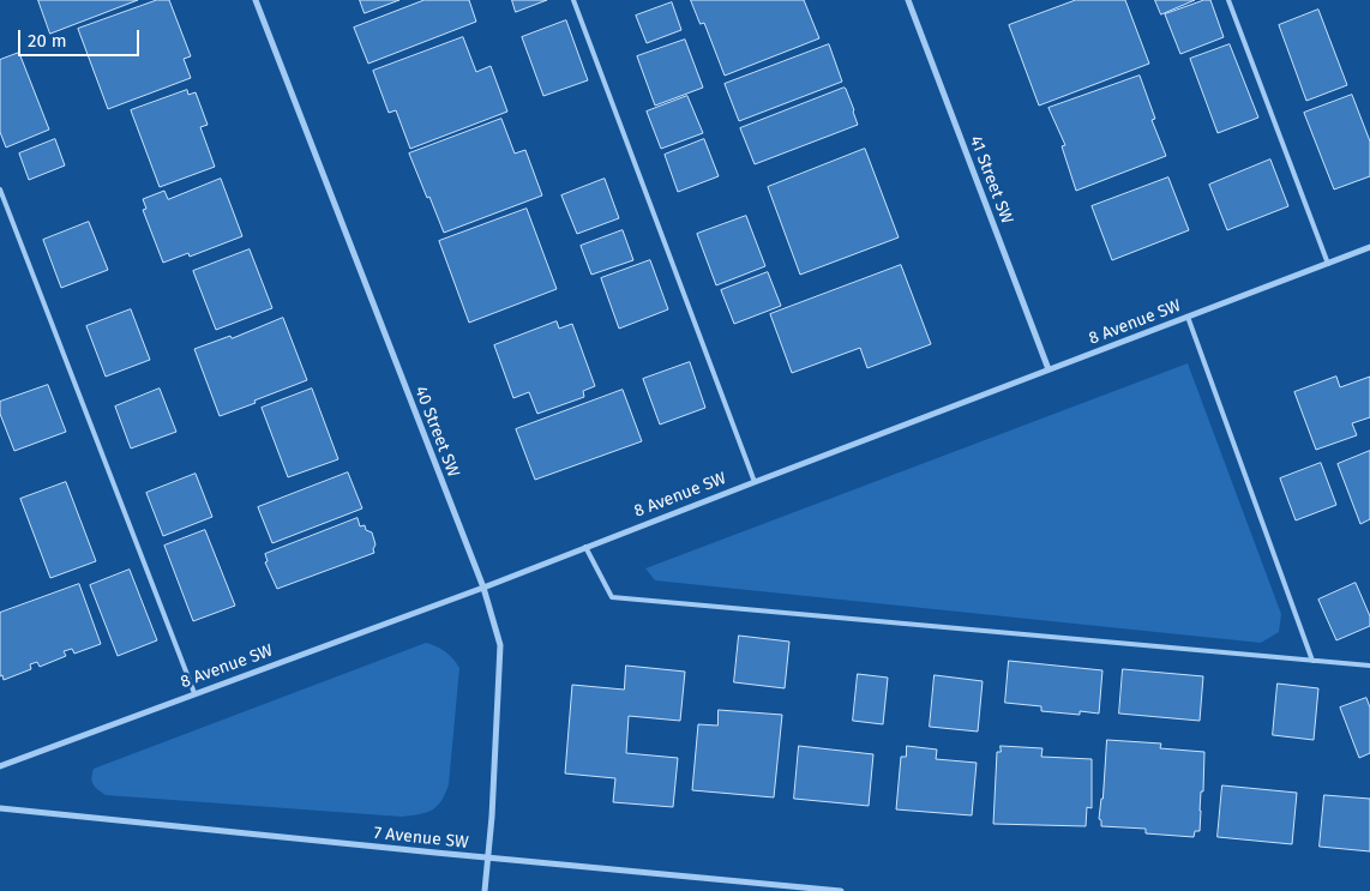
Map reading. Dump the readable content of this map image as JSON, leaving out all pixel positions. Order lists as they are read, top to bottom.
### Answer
{
  "streets": {
    "street": [
      "41 Street SW",
      "8 Avenue SW",
      "40 Street SW",
      "7 Avenue SW"
    ]
  },
  "crossings": [
    ["41 Street SW", "8 Avenue SW"],
    ["8 Avenue SW", "40 Street SW"],
    ["40 Street SW", "7 Avenue SW"]
  ],
  "scale_bar": "20 m"
}
